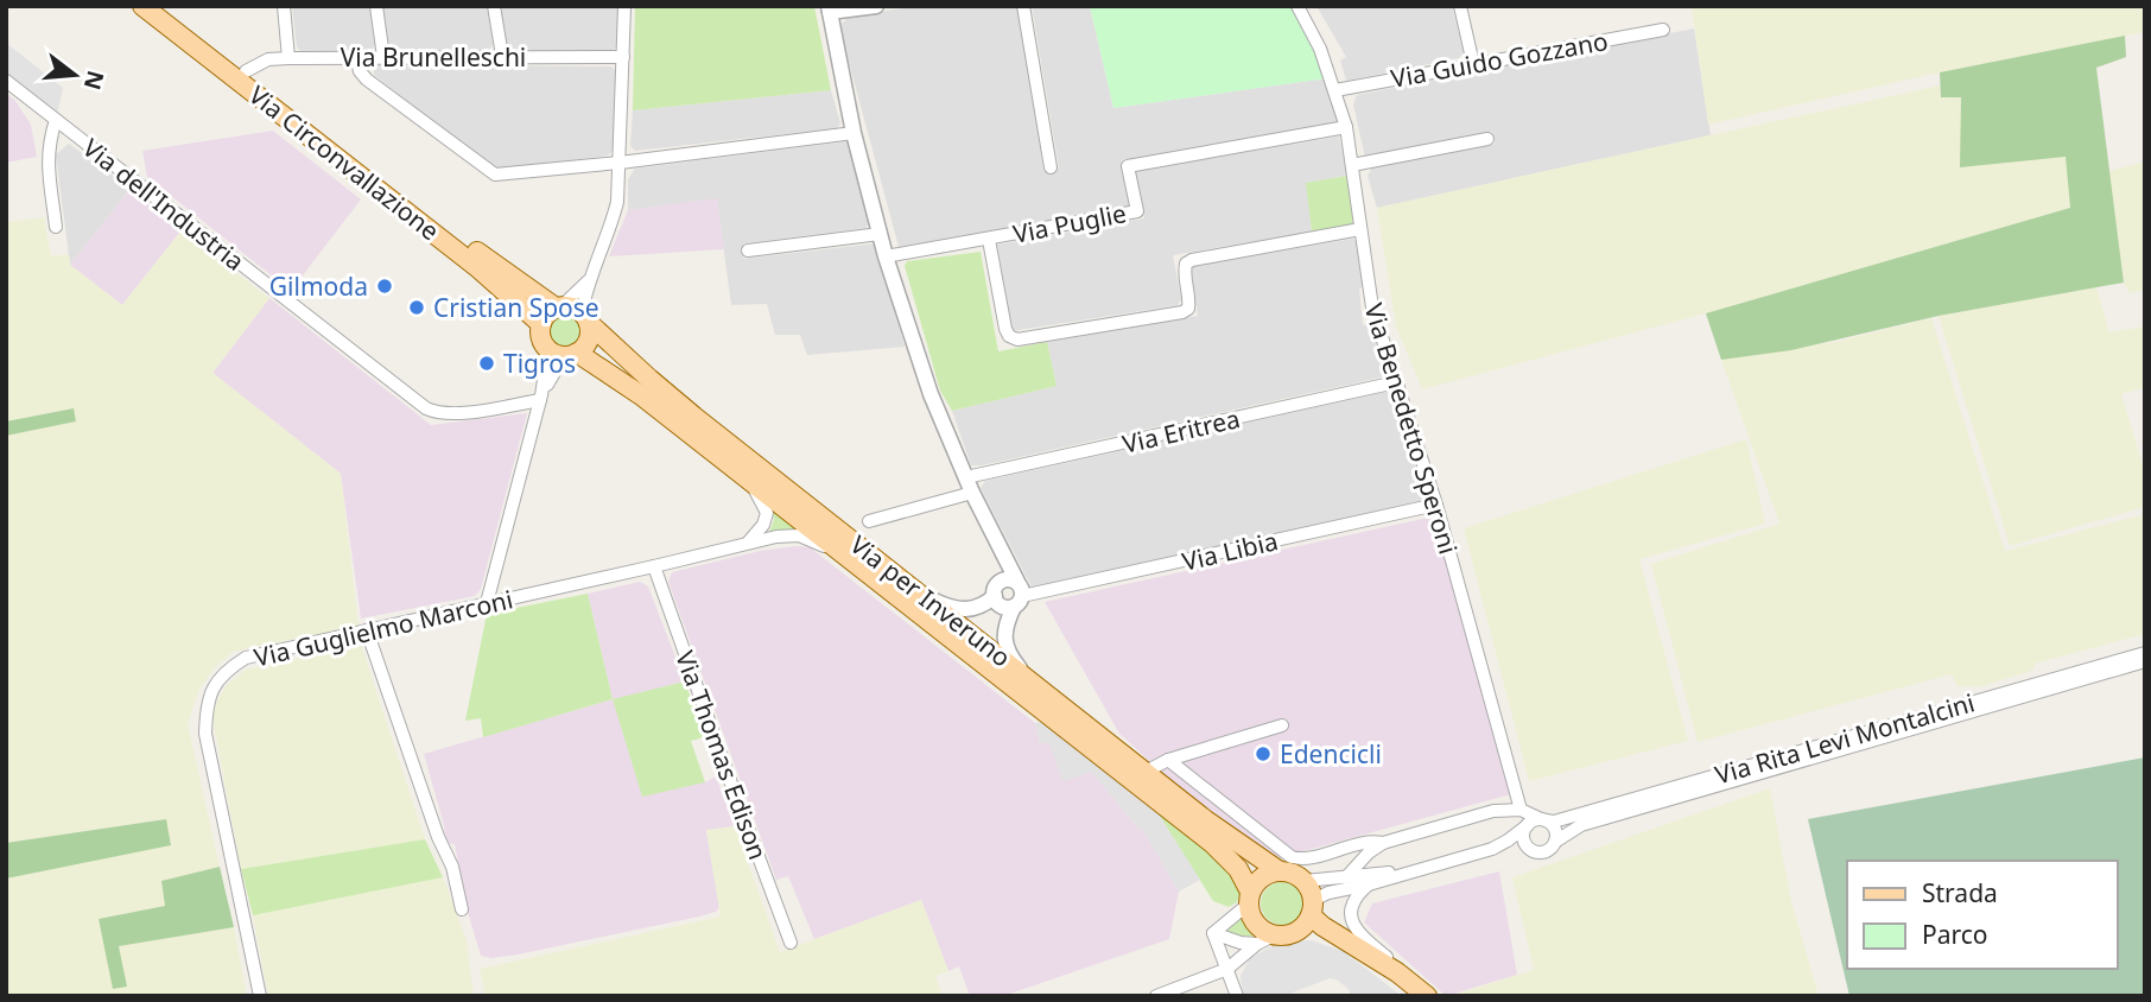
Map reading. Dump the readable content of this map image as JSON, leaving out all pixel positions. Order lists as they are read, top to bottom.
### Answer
{
  "streets": {
    "main road": ["Via Circonvallazione", "Via per Inveruno"],
    "street": [
      "Via Brunelleschi",
      "Via Guido Gozzano",
      "Via dell'Industria",
      "Via Puglie",
      "Via Benedetto Speroni",
      "Via Eritrea",
      "Via Libia",
      "Via Guglielmo Marconi",
      "Via Rita Levi Montalcini",
      "Via Thomas Edison"
    ]
  },
  "crossings": [
    ["Via Brunelleschi", "Via Circonvallazione"],
    ["Via Guido Gozzano", "Via Benedetto Speroni"],
    ["Via Circonvallazione", "Via per Inveruno"],
    ["Via Puglie", "Via Benedetto Speroni"],
    ["Via Benedetto Speroni", "Via Eritrea"],
    ["Via Benedetto Speroni", "Via Libia"],
    ["Via per Inveruno", "Via Guglielmo Marconi"],
    ["Via Guglielmo Marconi", "Via Thomas Edison"]
  ],
  "places": [
    "Gilmoda",
    "Cristian Spose",
    "Tigros",
    "Edencicli"
  ],
  "legend": ["Strada", "Parco"],
  "north": "right"
}
